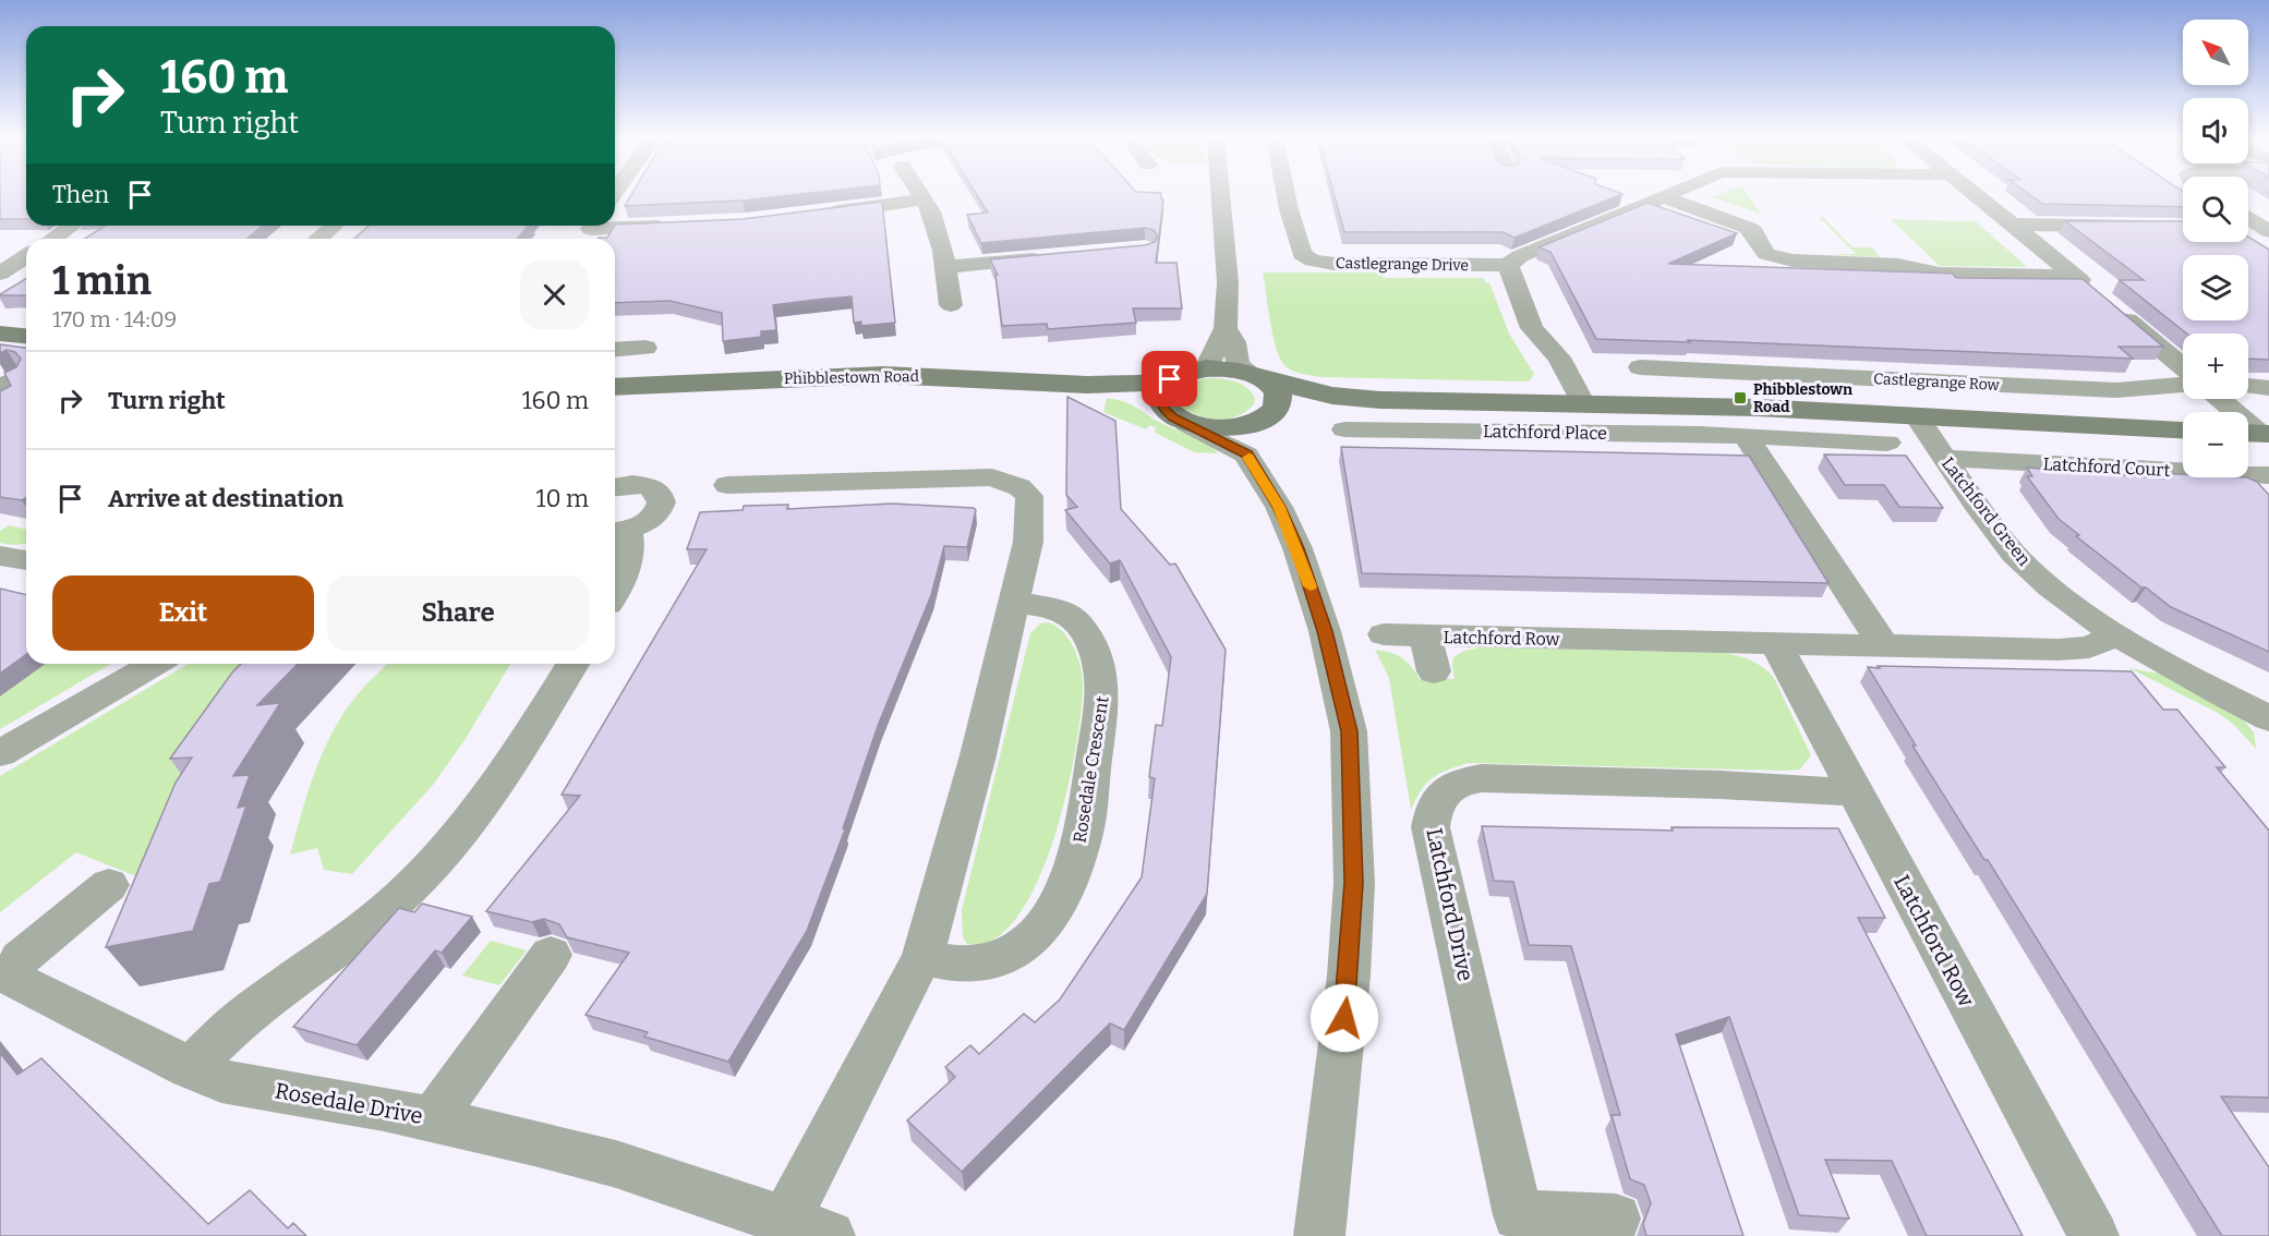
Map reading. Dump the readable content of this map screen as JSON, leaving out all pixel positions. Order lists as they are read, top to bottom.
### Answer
{
  "streets": {
    "street": [
      "Castlegrange Drive",
      "Phibblestown Road",
      "Castlegrange Row",
      "Latchford Place",
      "Latchford Court",
      "Latchford Green",
      "Latchford Row",
      "Rosedale Crescent",
      "Latchford Drive",
      "Rosedale Drive"
    ]
  },
  "crossings": [
    ["Latchford Court", "Latchford Green"],
    ["Latchford Green", "Latchford Row"],
    ["Latchford Row", "Latchford Drive"]
  ],
  "places": {
    "transit": ["Phibblestown Road"]
  },
  "north": "top left",
  "page": {
    "map_buttons": ["+", "−"],
    "turn": ["160 m", "Turn right"],
    "then": "Then",
    "heading": ["1 min", "170 m · 14:09"],
    "list": [
      {
        "name": "Turn right",
        "value": "160 m"
      },
      {
        "name": "Arrive at destination",
        "value": "10 m"
      }
    ],
    "buttons": ["Exit", "Share"]
  }
}
